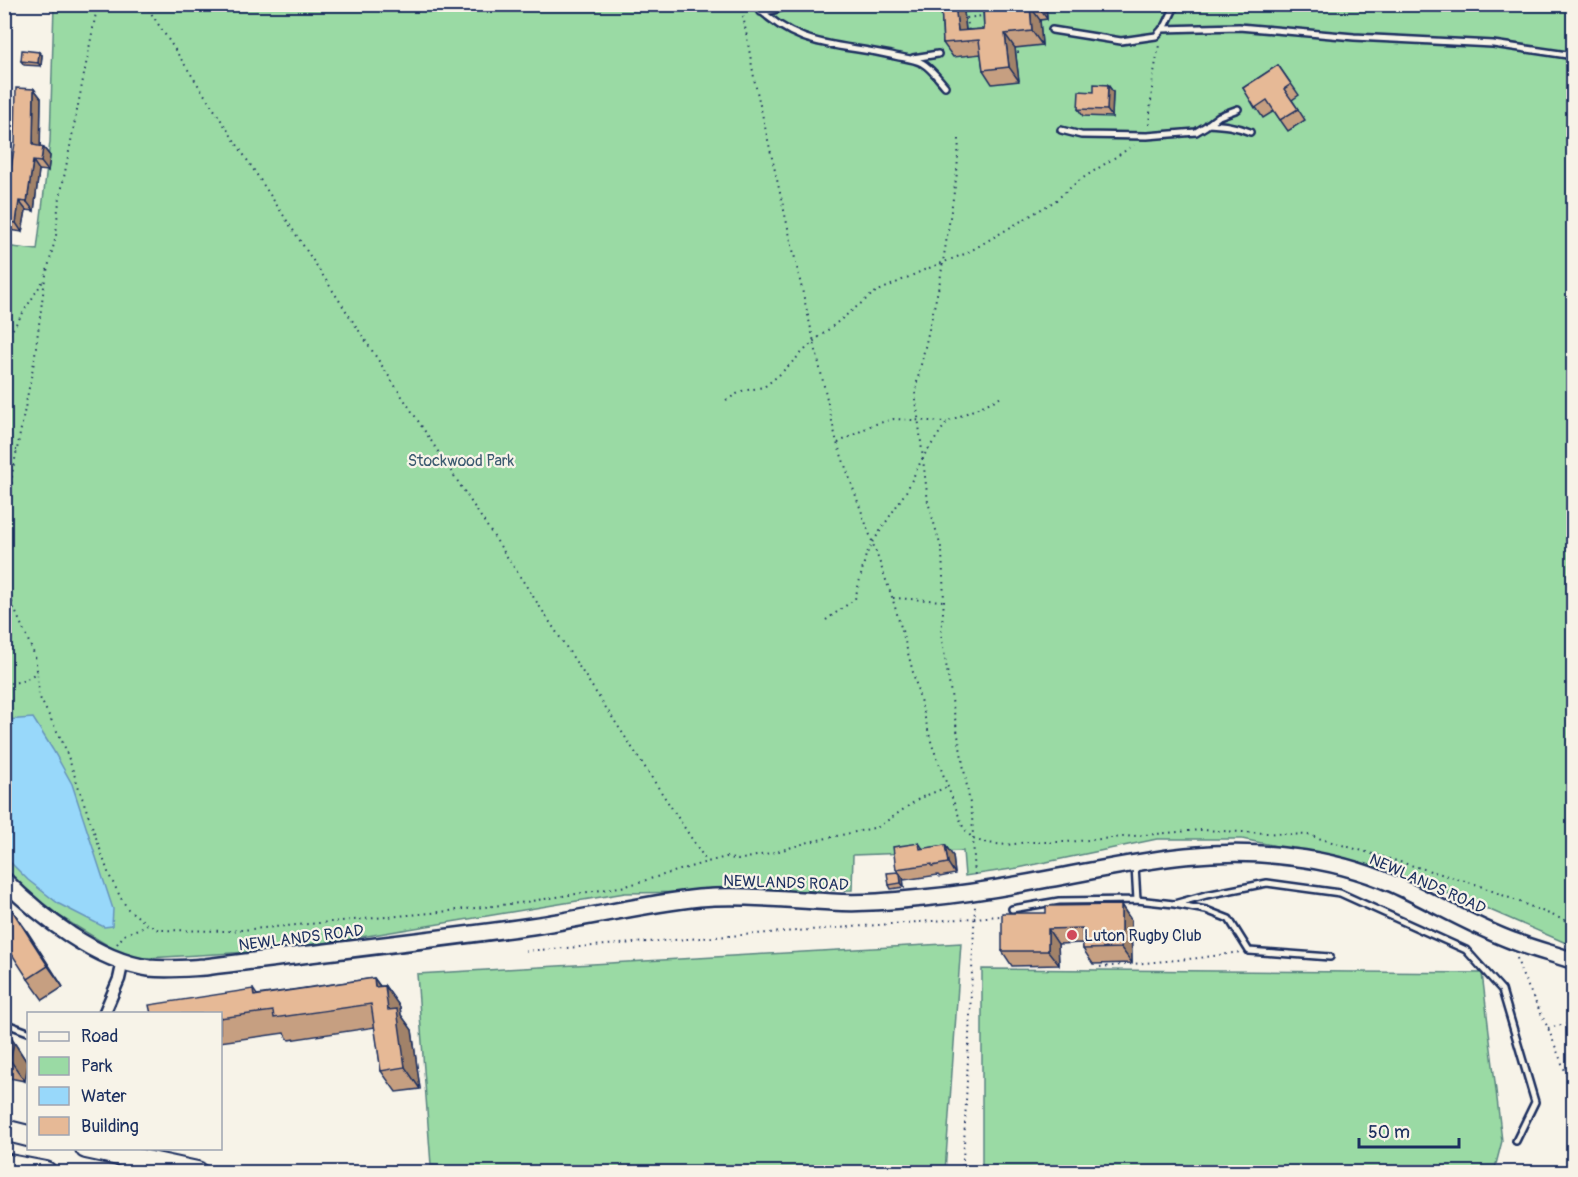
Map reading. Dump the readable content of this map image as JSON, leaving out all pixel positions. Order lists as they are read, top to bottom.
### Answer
{
  "streets": {
    "main road": ["NEWLANDS ROAD"]
  },
  "parks": ["Stockwood Park"],
  "places": ["Luton Rugby Club"],
  "legend": [
    "Road",
    "Park",
    "Water",
    "Building"
  ],
  "scale_bar": "50 m"
}
